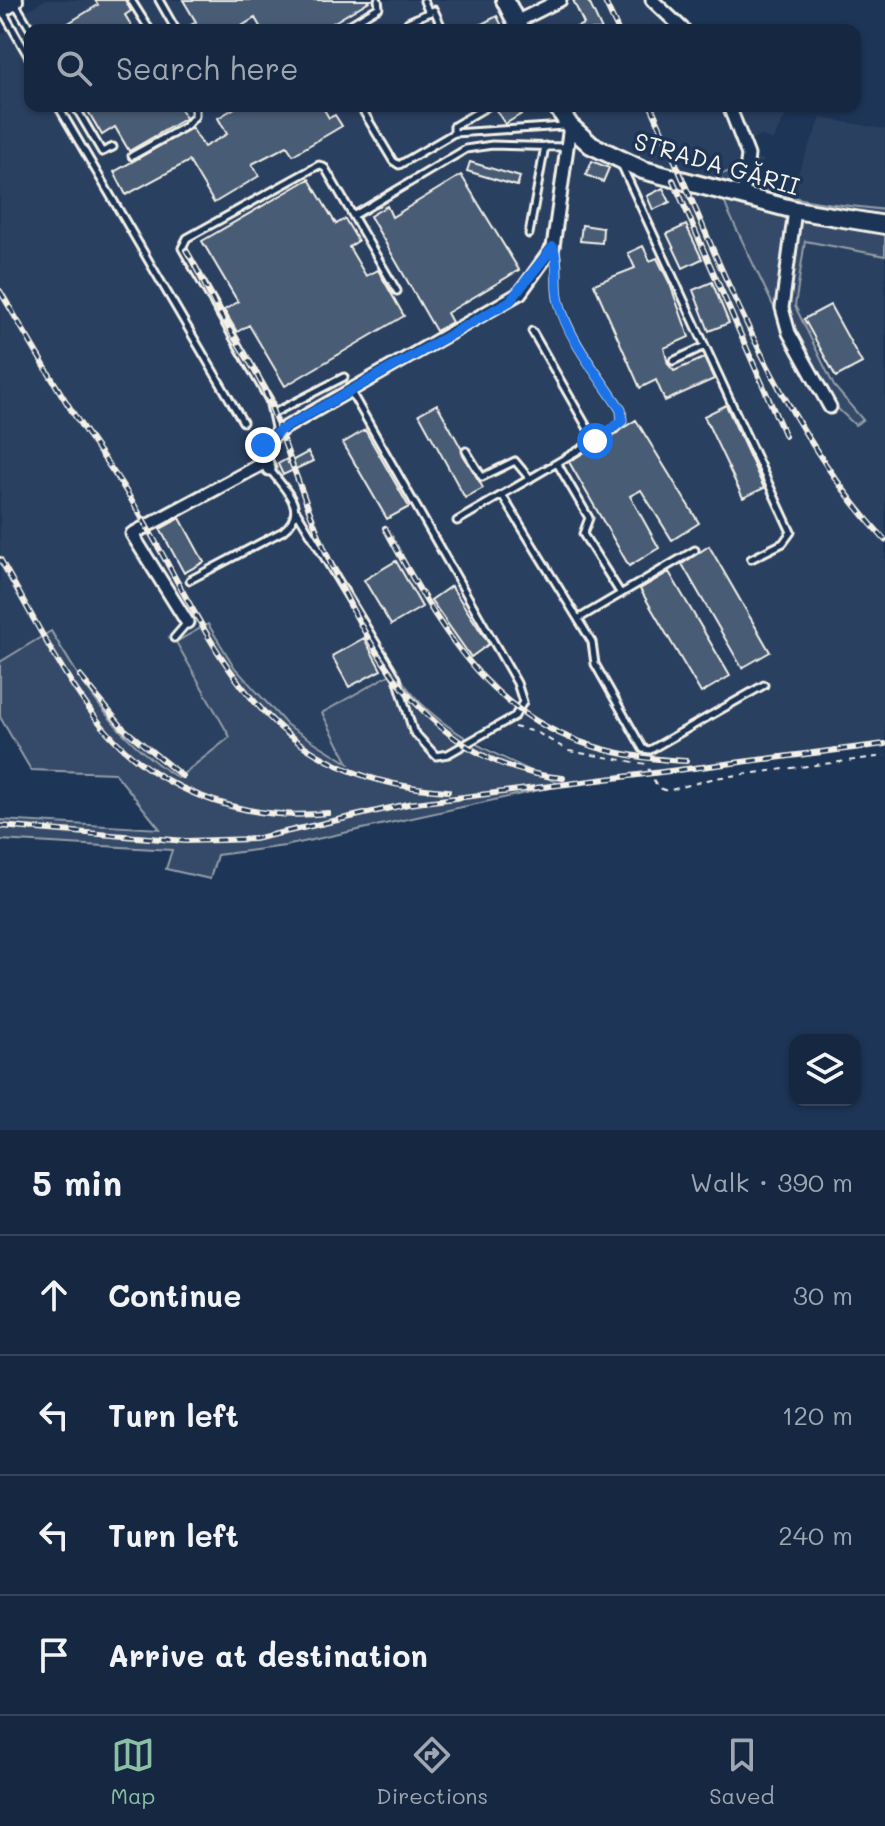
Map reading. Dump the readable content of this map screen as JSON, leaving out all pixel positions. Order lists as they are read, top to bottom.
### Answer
{
  "streets": {
    "main road": ["STRADA GĂRII"]
  },
  "page": {
    "search": "Search here",
    "heading": ["5 min", "Walk · 390 m"],
    "list": [
      ["Continue", "30 m"],
      ["Turn left", "120 m"],
      ["Turn left", "240 m"],
      "Arrive at destination"
    ],
    "nav": ["Map", "Directions", "Saved"]
  }
}
